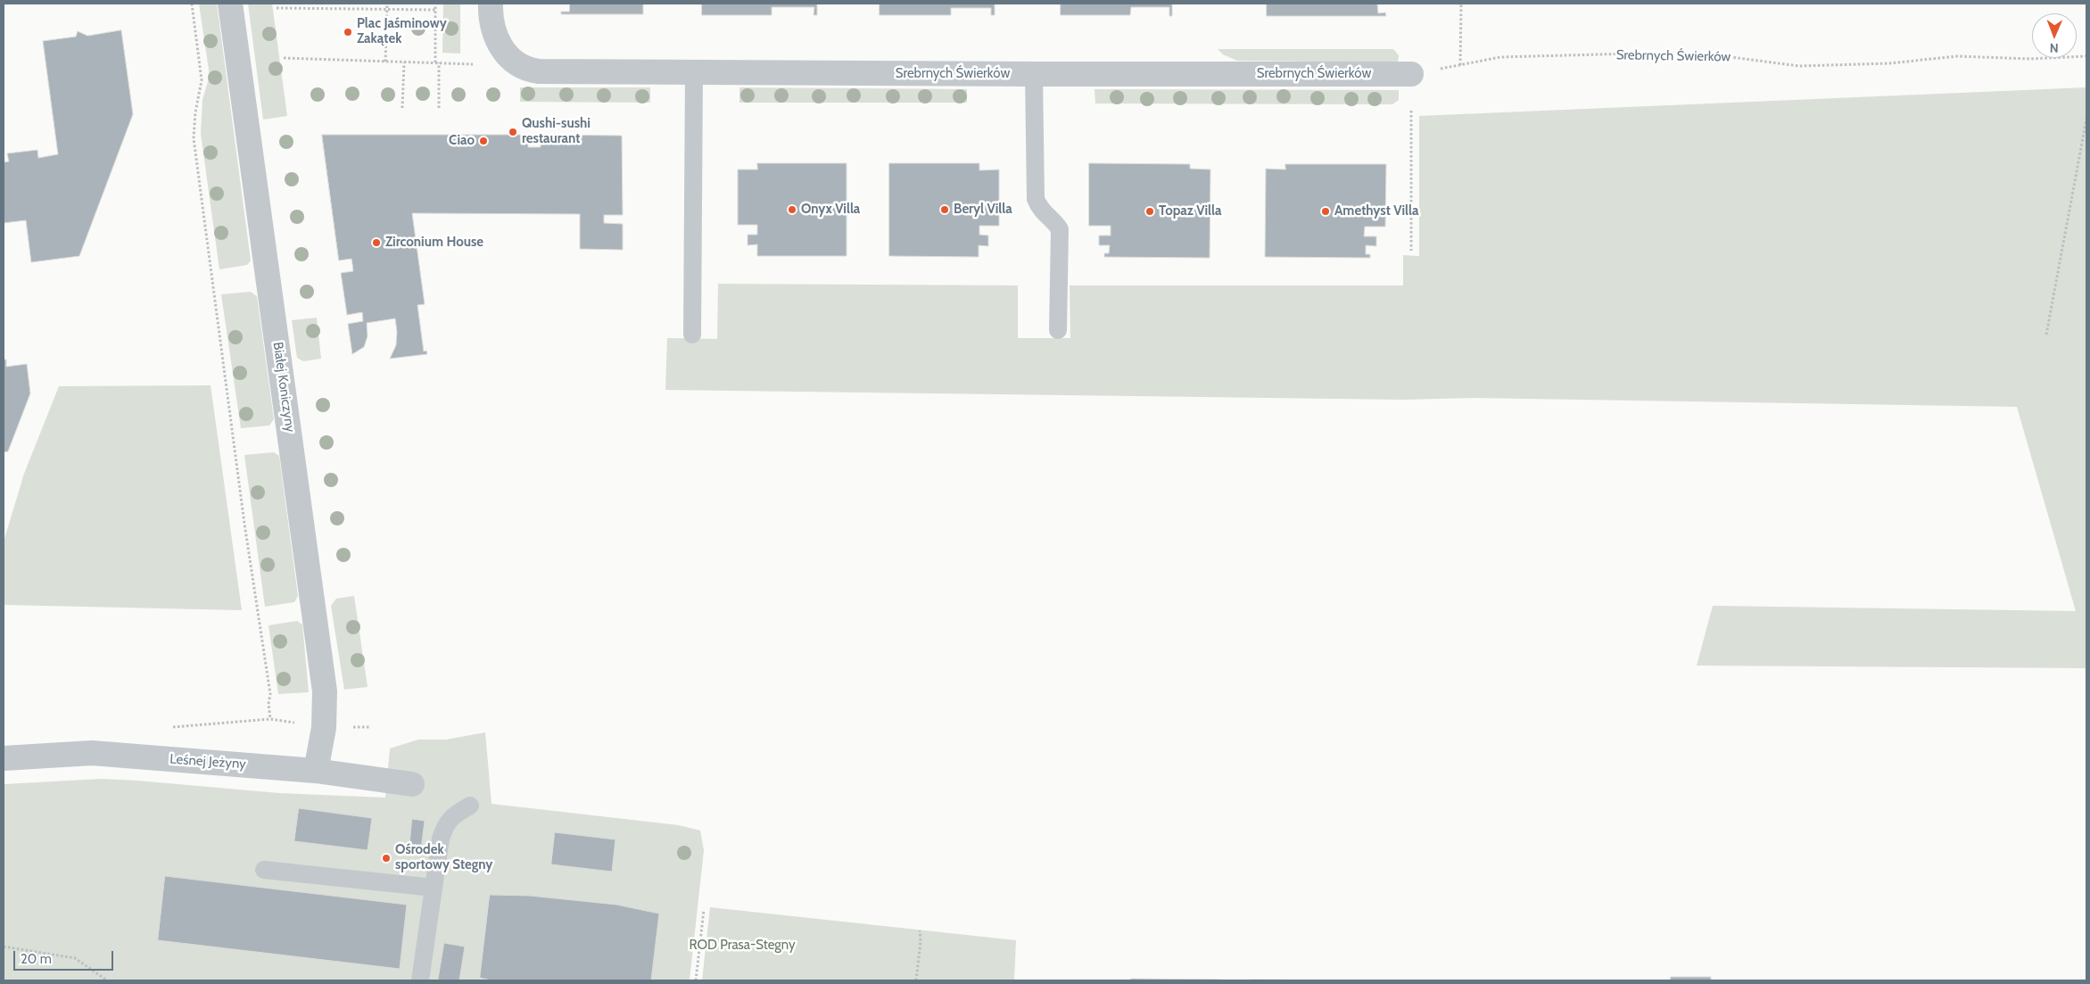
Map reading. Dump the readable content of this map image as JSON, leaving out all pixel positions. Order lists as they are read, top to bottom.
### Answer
{
  "streets": {
    "street": ["Srebrnych Świerków", "Białej Koniczyny", "Leśnej Jeżyny"]
  },
  "crossings": [
    ["Białej Koniczyny", "Leśnej Jeżyny"]
  ],
  "parks": ["ROD Prasa-Stegny"],
  "places": [
    "Plac Jaśminowy Zakątek",
    "Qushi-sushi restaurant",
    "Ciao",
    "Onyx Villa",
    "Beryl Villa",
    "Topaz Villa",
    "Amethyst Villa",
    "Zirconium House",
    "Ośrodek sportowy Stegny"
  ],
  "scale_bar": "20 m",
  "north": "bottom"
}
